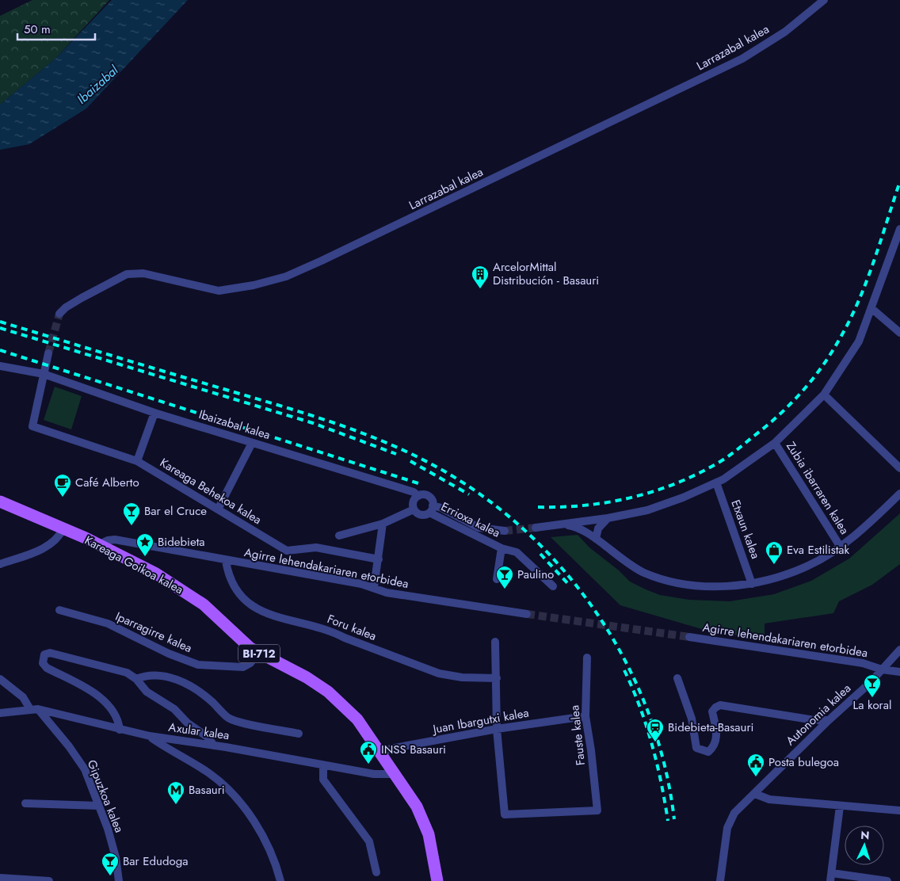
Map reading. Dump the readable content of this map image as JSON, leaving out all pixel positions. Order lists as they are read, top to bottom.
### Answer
{
  "streets": {
    "main road": ["Kareaga Goikoa kalea", "BI-712"],
    "street": [
      "Larrazabal kalea",
      "Ibaizabal kalea",
      "Zubia ibarraren kalea",
      "Kareaga Behekoa kalea",
      "Errioxa kalea",
      "Etxaun kalea",
      "Agirre lehendakariaren etorbidea",
      "Foru kalea",
      "Iparragirre kalea",
      "Autonomia kalea",
      "Juan Ibargutxi kalea",
      "Axular kalea",
      "Fauste kalea",
      "Gipuzkoa kalea"
    ]
  },
  "crossings": [
    ["Ibaizabal kalea", "Kareaga Behekoa kalea"],
    ["Ibaizabal kalea", "Errioxa kalea"],
    ["Kareaga Goikoa kalea", "Agirre lehendakariaren etorbidea"],
    ["Kareaga Goikoa kalea", "Iparragirre kalea"],
    ["Kareaga Goikoa kalea", "Juan Ibargutxi kalea"],
    ["Kareaga Goikoa kalea", "Axular kalea"],
    ["Agirre lehendakariaren etorbidea", "Foru kalea"],
    ["Agirre lehendakariaren etorbidea", "Autonomia kalea"],
    ["Juan Ibargutxi kalea", "Fauste kalea"],
    ["Axular kalea", "Gipuzkoa kalea"]
  ],
  "water": ["Ibaizabal"],
  "places": {
    "building": ["ArcelorMittal Distribución - Basauri"],
    "cafe": ["Café Alberto"],
    "bar": [
      "Bar el Cruce",
      "Paulino",
      "La koral",
      "Bar Edudoga"
    ],
    "place": ["Bidebieta"],
    "shop": ["Eva Estilistak"],
    "station": ["Bidebieta-Basauri"],
    "public building": ["INSS Basauri", "Posta bulegoa"],
    "metro station": ["Basauri"]
  },
  "scale_bar": "50 m",
  "north": "top"
}
